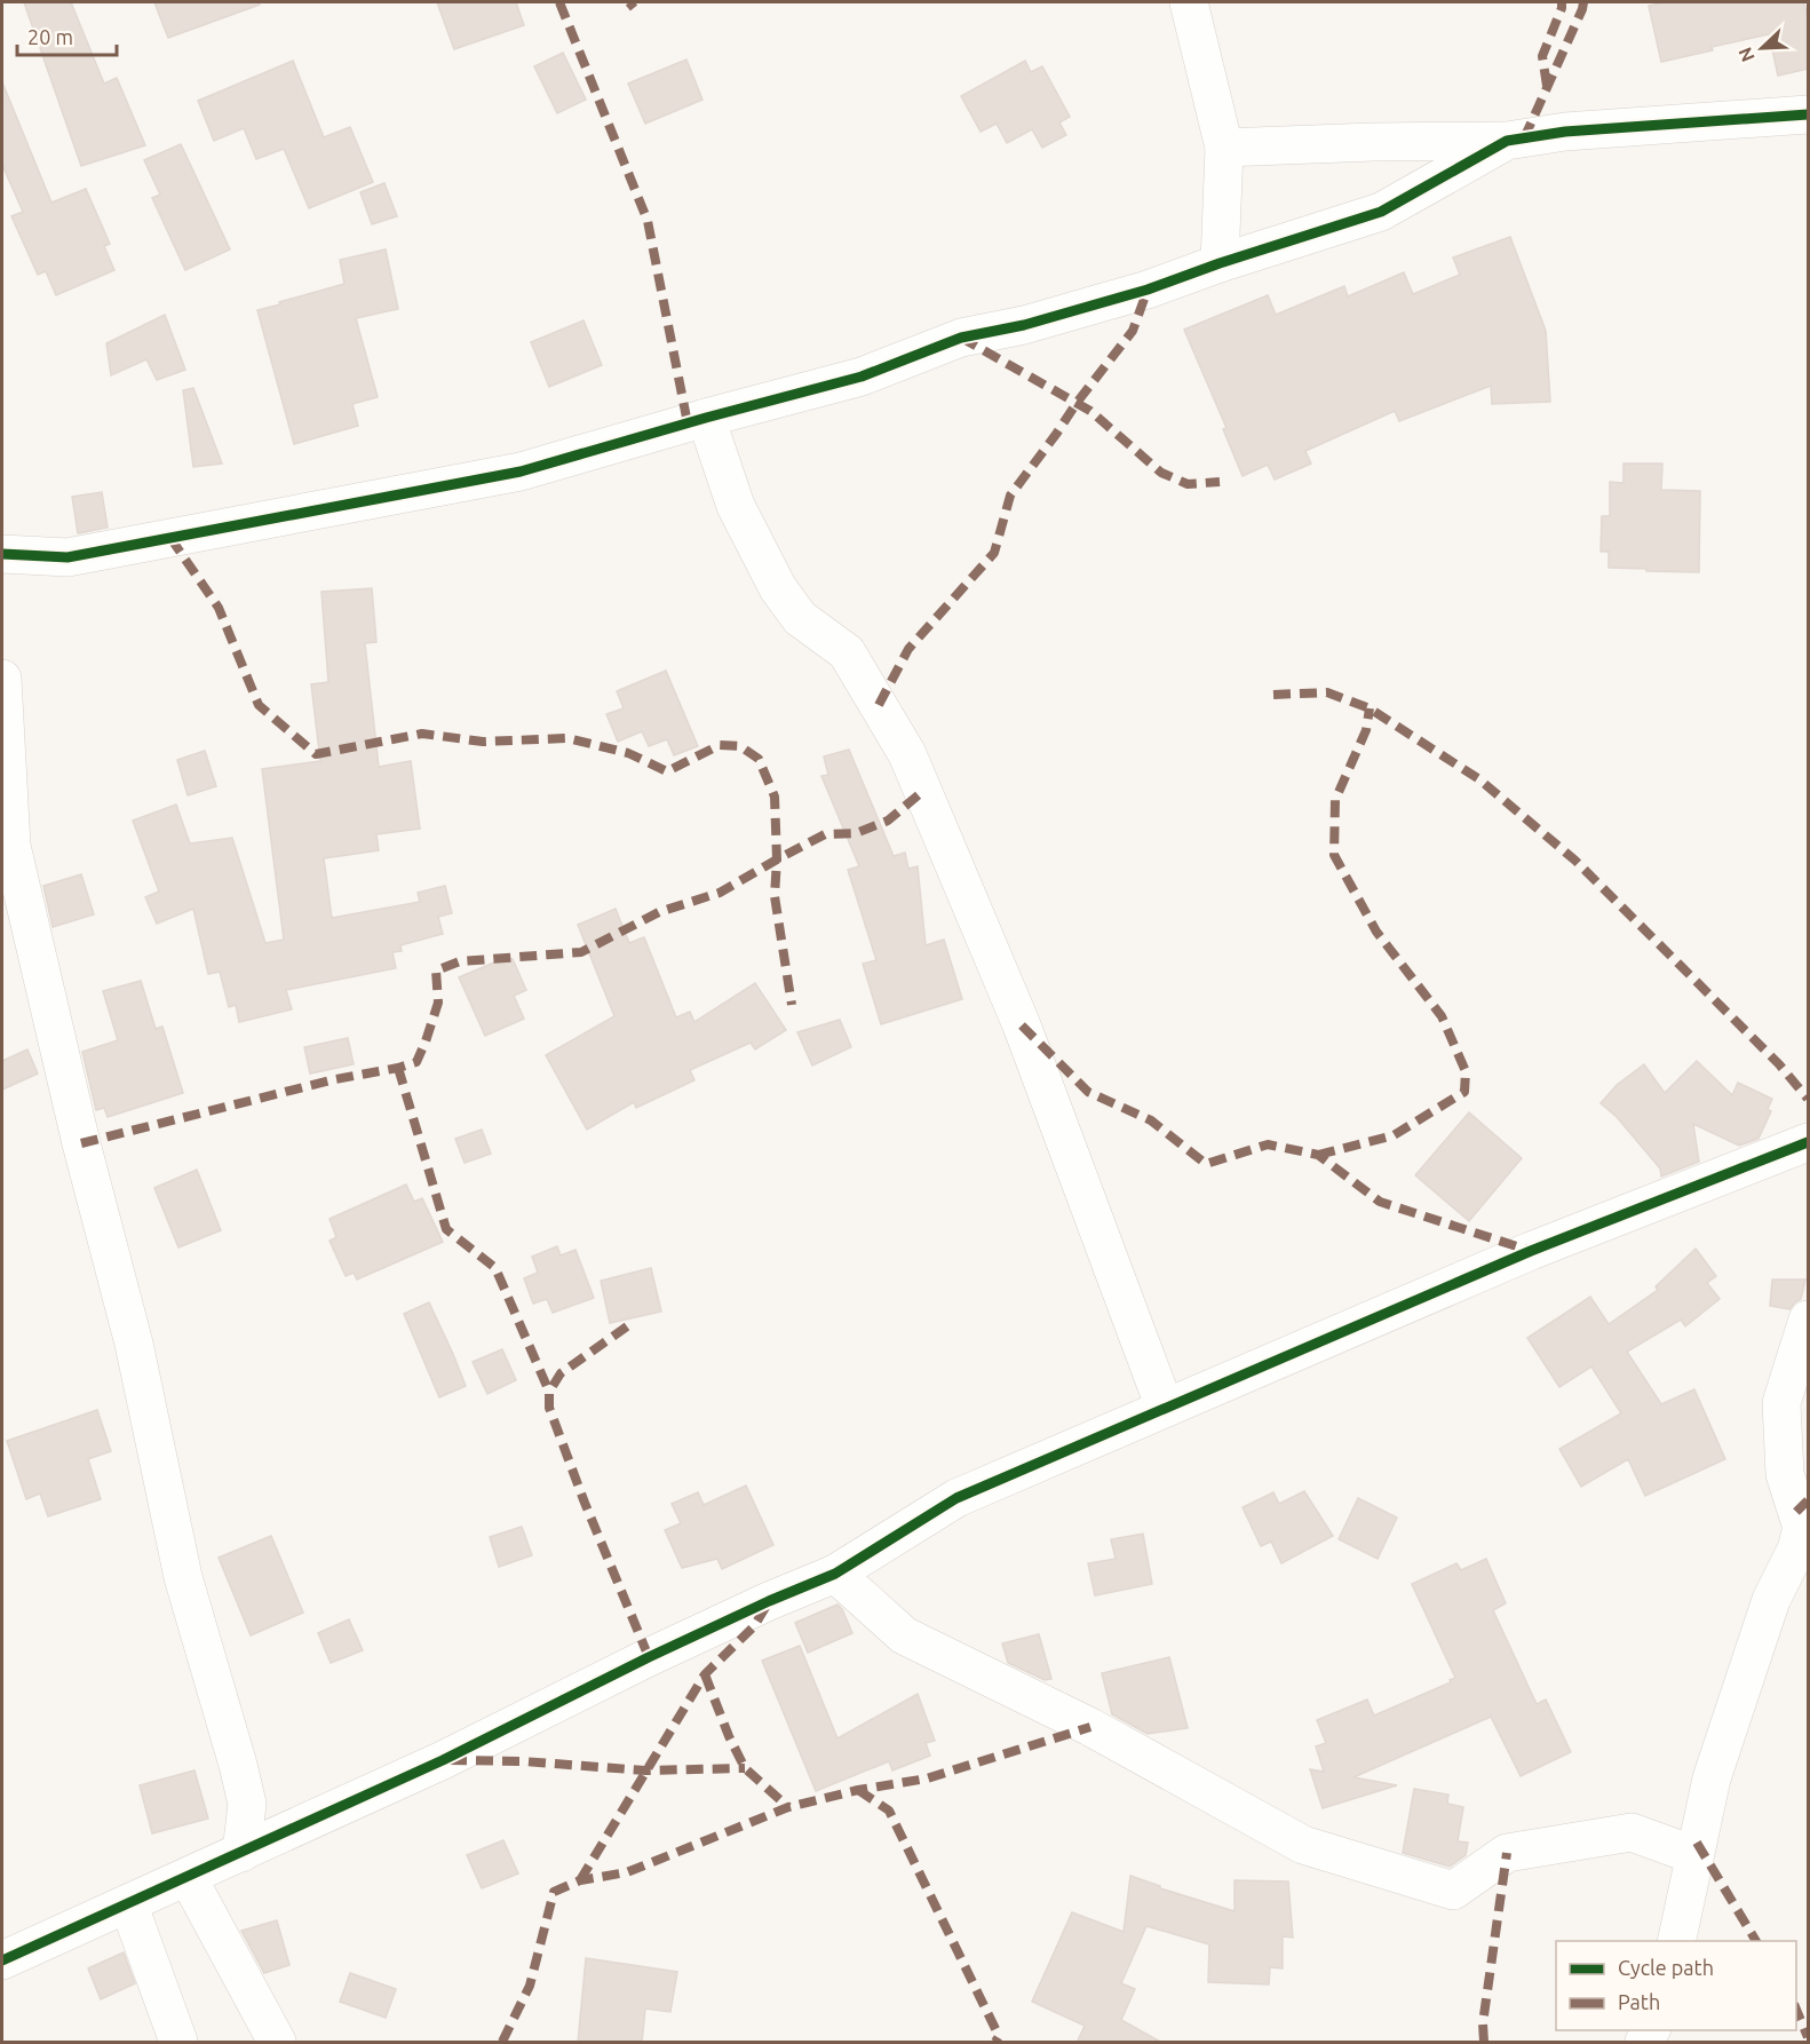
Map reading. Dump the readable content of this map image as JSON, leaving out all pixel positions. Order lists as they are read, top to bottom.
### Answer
{
  "legend": ["Cycle path", "Path"],
  "scale_bar": "20 m",
  "north": "bottom left"
}
